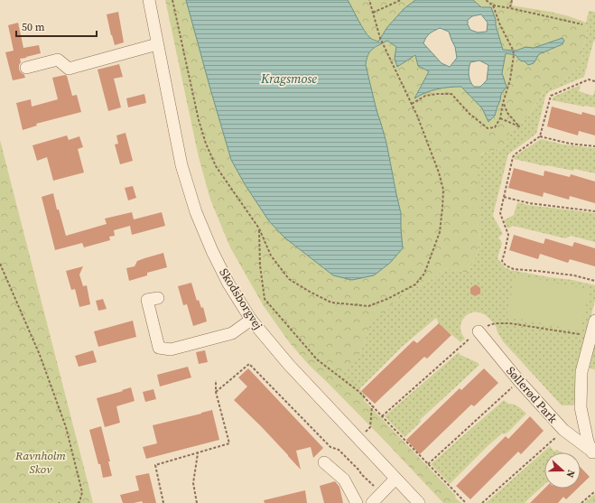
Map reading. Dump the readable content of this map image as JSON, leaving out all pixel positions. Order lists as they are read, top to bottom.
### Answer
{
  "streets": {
    "street": ["Skodsborgvej", "Søllerød Park"]
  },
  "water": ["Kragsmose"],
  "parks": ["Ravnholm Skov"],
  "scale_bar": "50 m",
  "north": "right"
}
